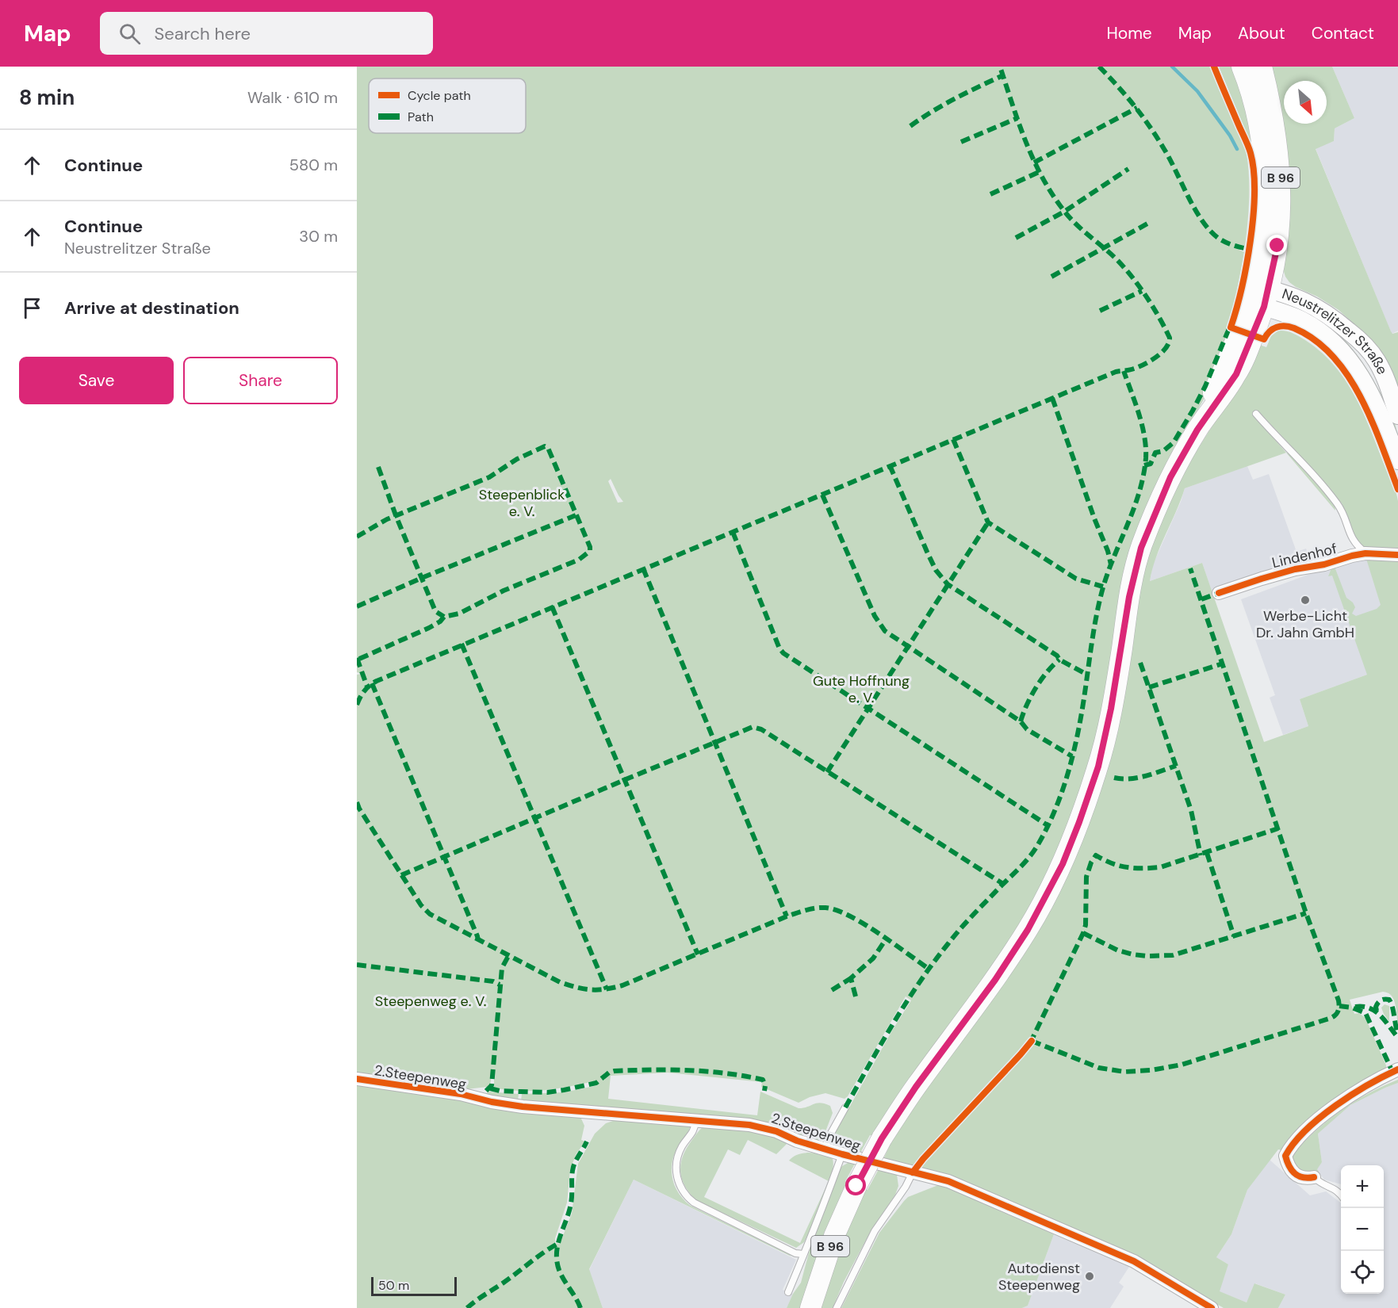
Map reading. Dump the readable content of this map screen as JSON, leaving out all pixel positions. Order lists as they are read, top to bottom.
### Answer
{
  "streets": {
    "main road": ["B 96", "Neustrelitzer Straße"],
    "street": ["Lindenhof", "2.Steepenweg"]
  },
  "crossings": [
    ["B 96", "Neustrelitzer Straße"]
  ],
  "parks": ["Steepenblick e. V.", "Gute Hoffnung e. V.", "Steepenweg e. V."],
  "places": ["Werbe-Licht Dr. Jahn GmbH", "Autodienst Steepenweg"],
  "legend": ["Cycle path", "Path"],
  "scale_bar": "50 m",
  "north": "bottom right",
  "page": {
    "header": "Map",
    "search": "Search here",
    "nav": [
      "Home",
      "Map",
      "About",
      "Contact"
    ],
    "heading": ["8 min", "Walk · 610 m"],
    "list": [
      ["Continue", "580 m"],
      ["Continue", "Neustrelitzer Straße", "30 m"],
      "Arrive at destination"
    ],
    "buttons": ["Save", "Share"],
    "map_buttons": ["+", "−"],
    "scale": "50 m"
  }
}
